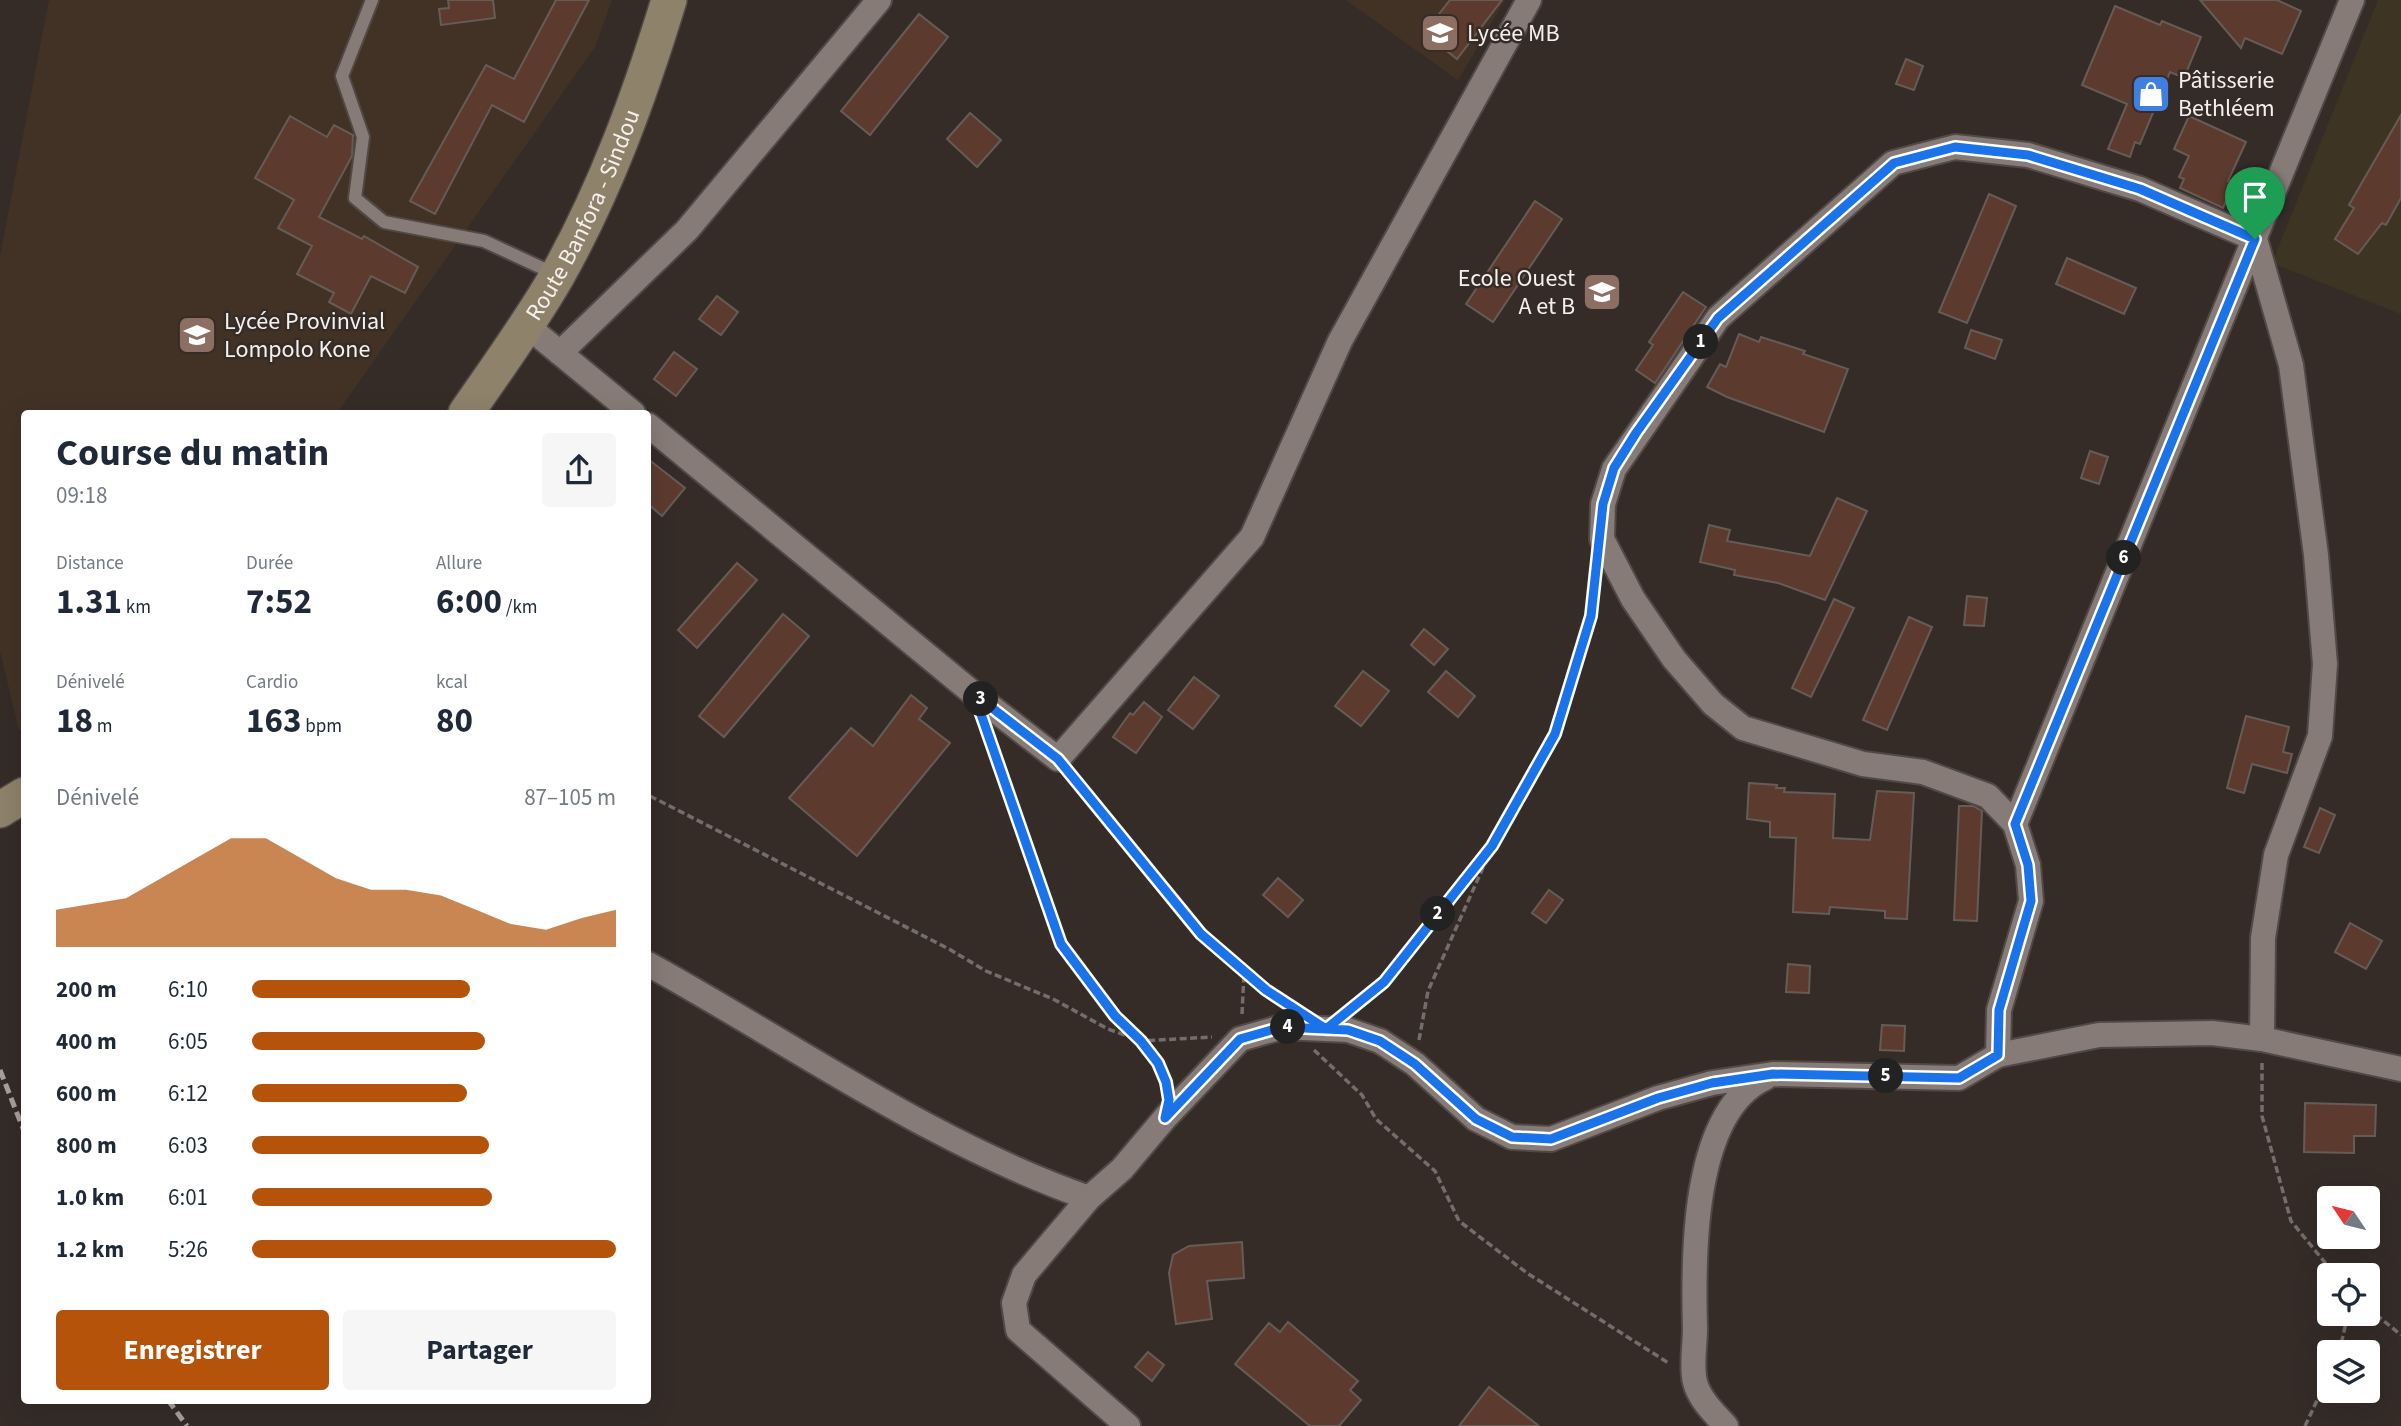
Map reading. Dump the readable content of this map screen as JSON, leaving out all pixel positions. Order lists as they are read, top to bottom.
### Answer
{
  "streets": {
    "main road": ["Route Banfora - Sindou"]
  },
  "places": {
    "school or university": ["Lycée MB", "Ecole Ouest A et B", "Lycée Provinvial Lompolo Kone"],
    "shop": ["Pâtisserie Bethléem"]
  },
  "north": "top left",
  "page": {
    "pins": [
      "1",
      "6",
      "3",
      "2",
      "4",
      "5"
    ],
    "heading": ["Course du matin", "09:18"],
    "stats": [
      ["Distance", "1.31 km"],
      ["Durée", "7:52"],
      ["Allure", "6:00 /km"],
      ["Dénivelé", "18 m"],
      ["Cardio", "163 bpm"],
      ["kcal", "80"]
    ],
    "chart": ["Dénivelé", "87–105 m"],
    "list": [
      {
        "name": "200 m",
        "note": "6:10"
      },
      {
        "name": "400 m",
        "note": "6:05"
      },
      {
        "name": "600 m",
        "note": "6:12"
      },
      {
        "name": "800 m",
        "note": "6:03"
      },
      {
        "name": "1.0 km",
        "note": "6:01"
      },
      {
        "name": "1.2 km",
        "note": "5:26"
      }
    ],
    "buttons": ["Enregistrer", "Partager"]
  }
}
